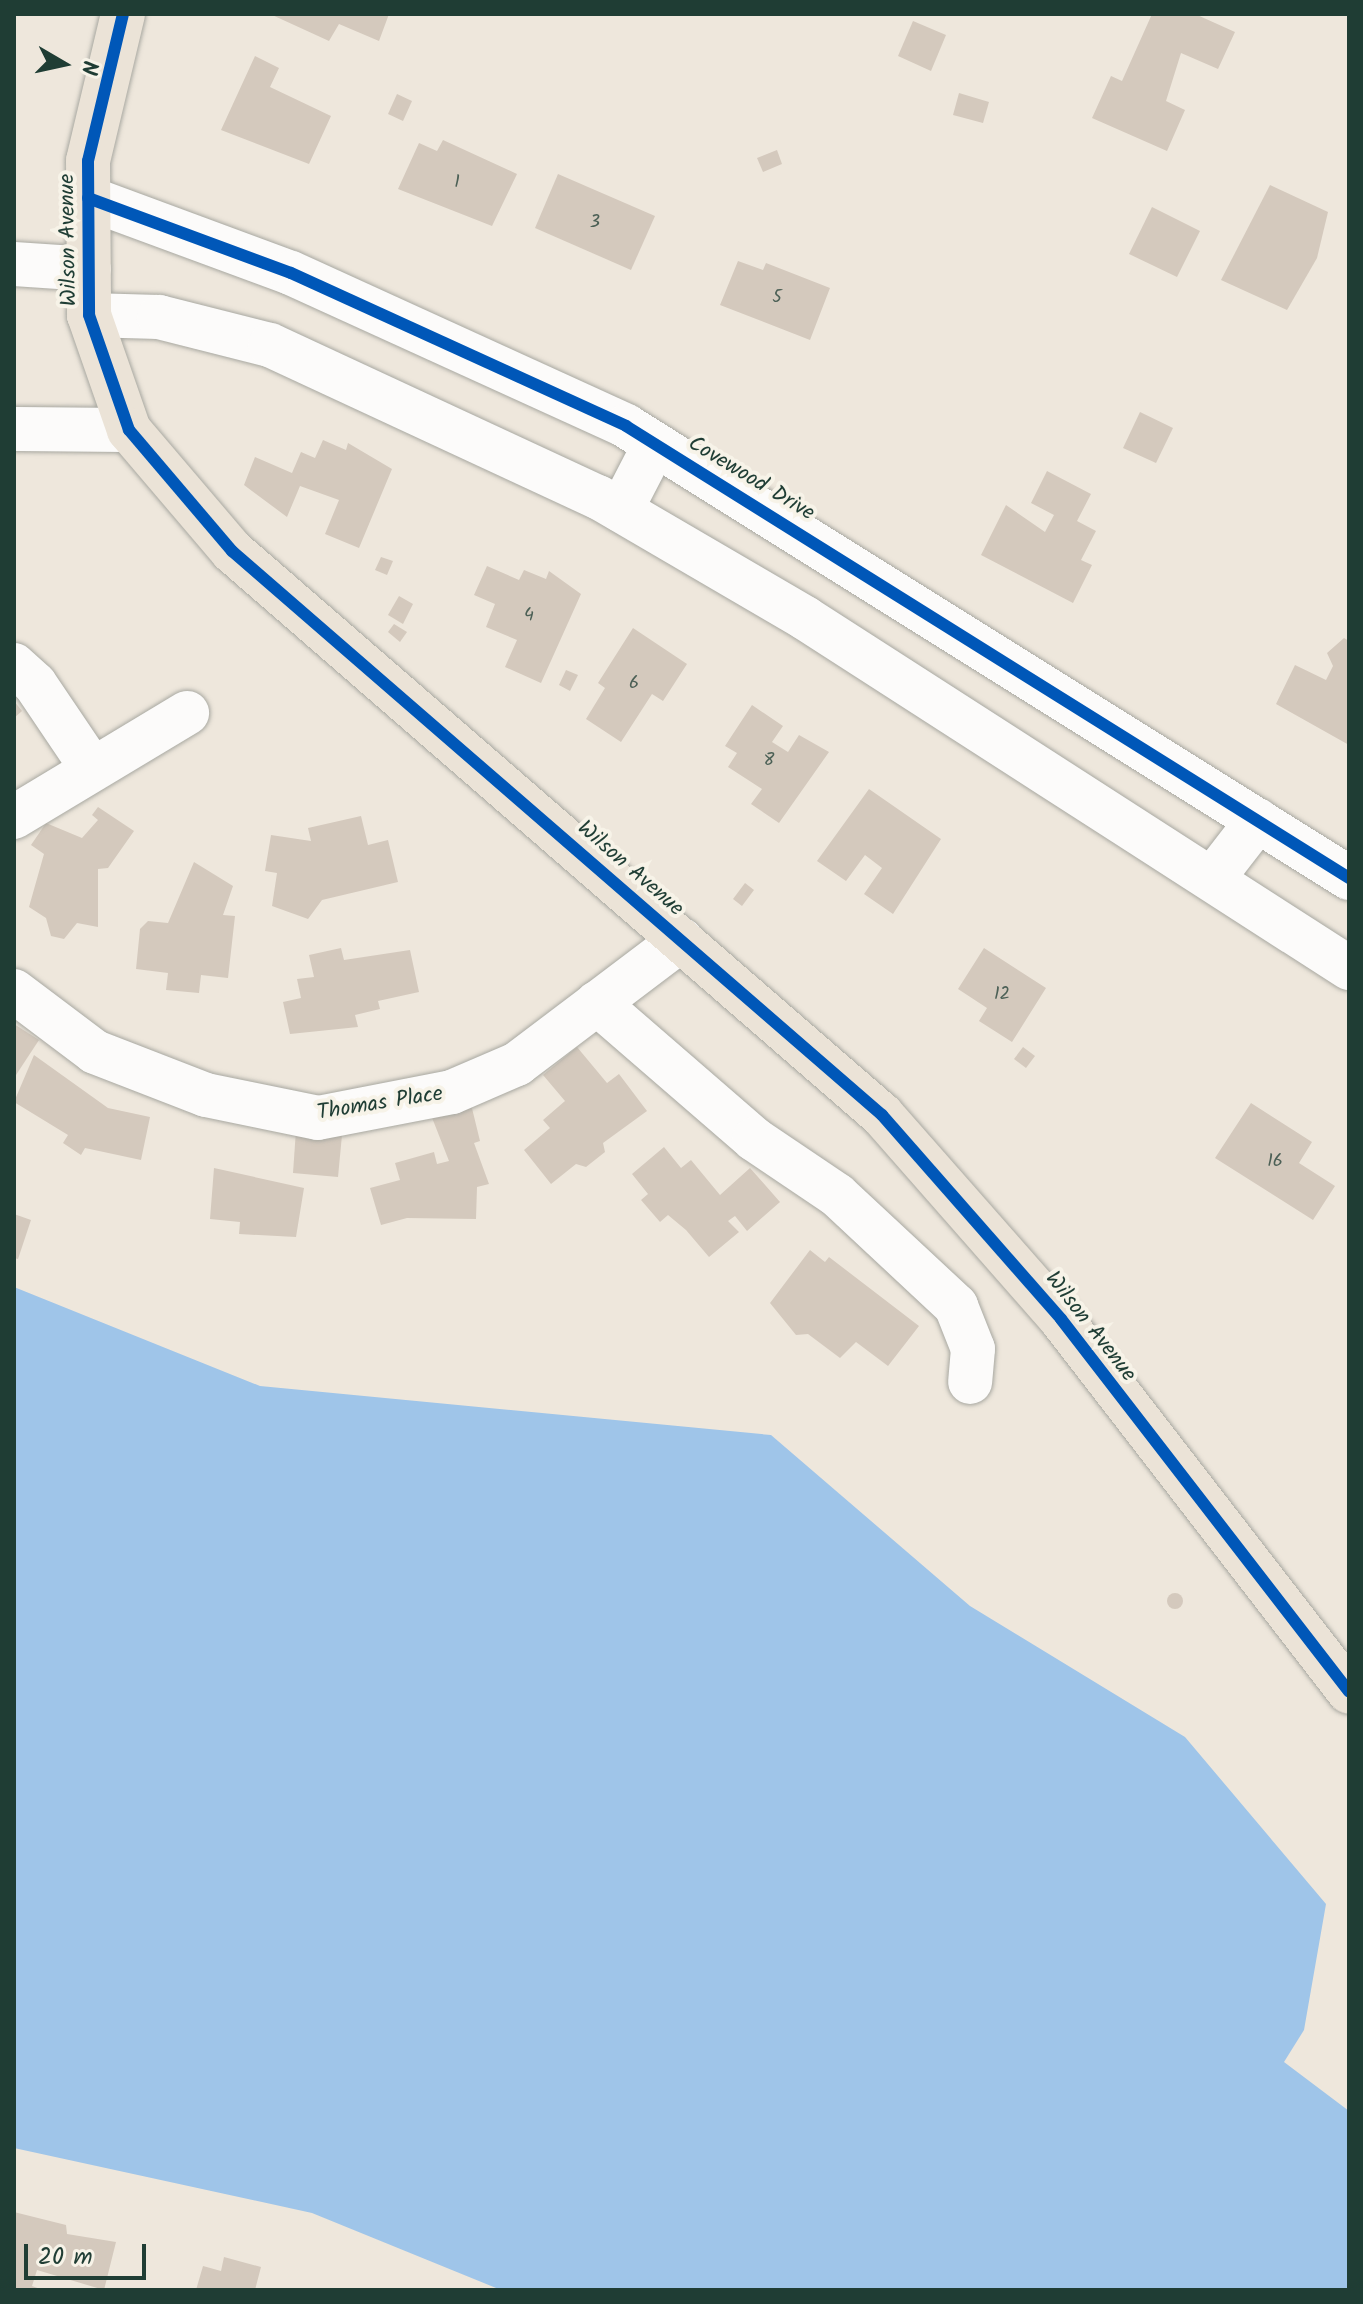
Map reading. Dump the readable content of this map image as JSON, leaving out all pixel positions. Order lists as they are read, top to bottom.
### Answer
{
  "streets": {
    "main road": ["Wilson Avenue"],
    "street": ["Covewood Drive", "Thomas Place"]
  },
  "crossings": [
    ["Wilson Avenue", "Covewood Drive"],
    ["Wilson Avenue", "Thomas Place"]
  ],
  "house_numbers": [
    "1",
    "3",
    "5",
    "4",
    "6",
    "8",
    "12",
    "16"
  ],
  "scale_bar": "20 m",
  "north": "right"
}
